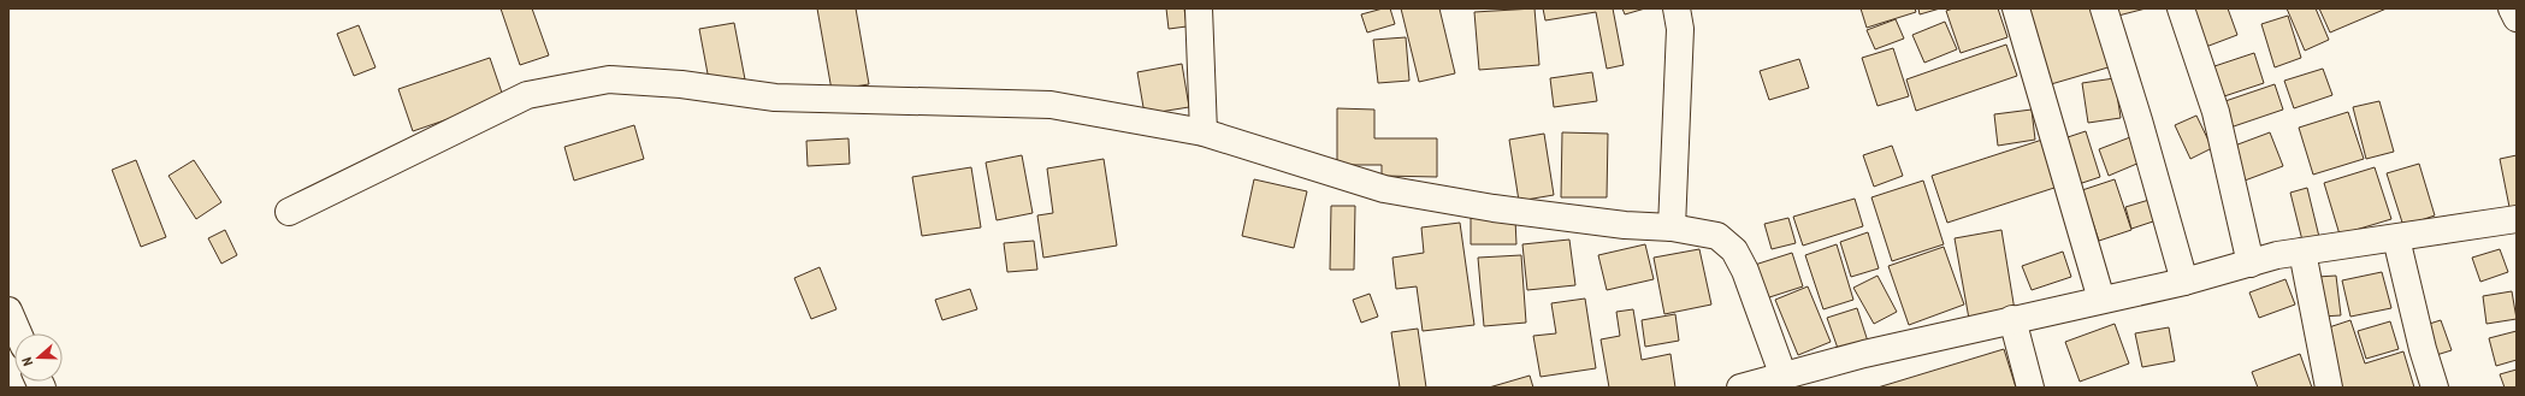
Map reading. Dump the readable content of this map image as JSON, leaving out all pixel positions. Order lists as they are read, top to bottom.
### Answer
{
  "north": "left"
}
